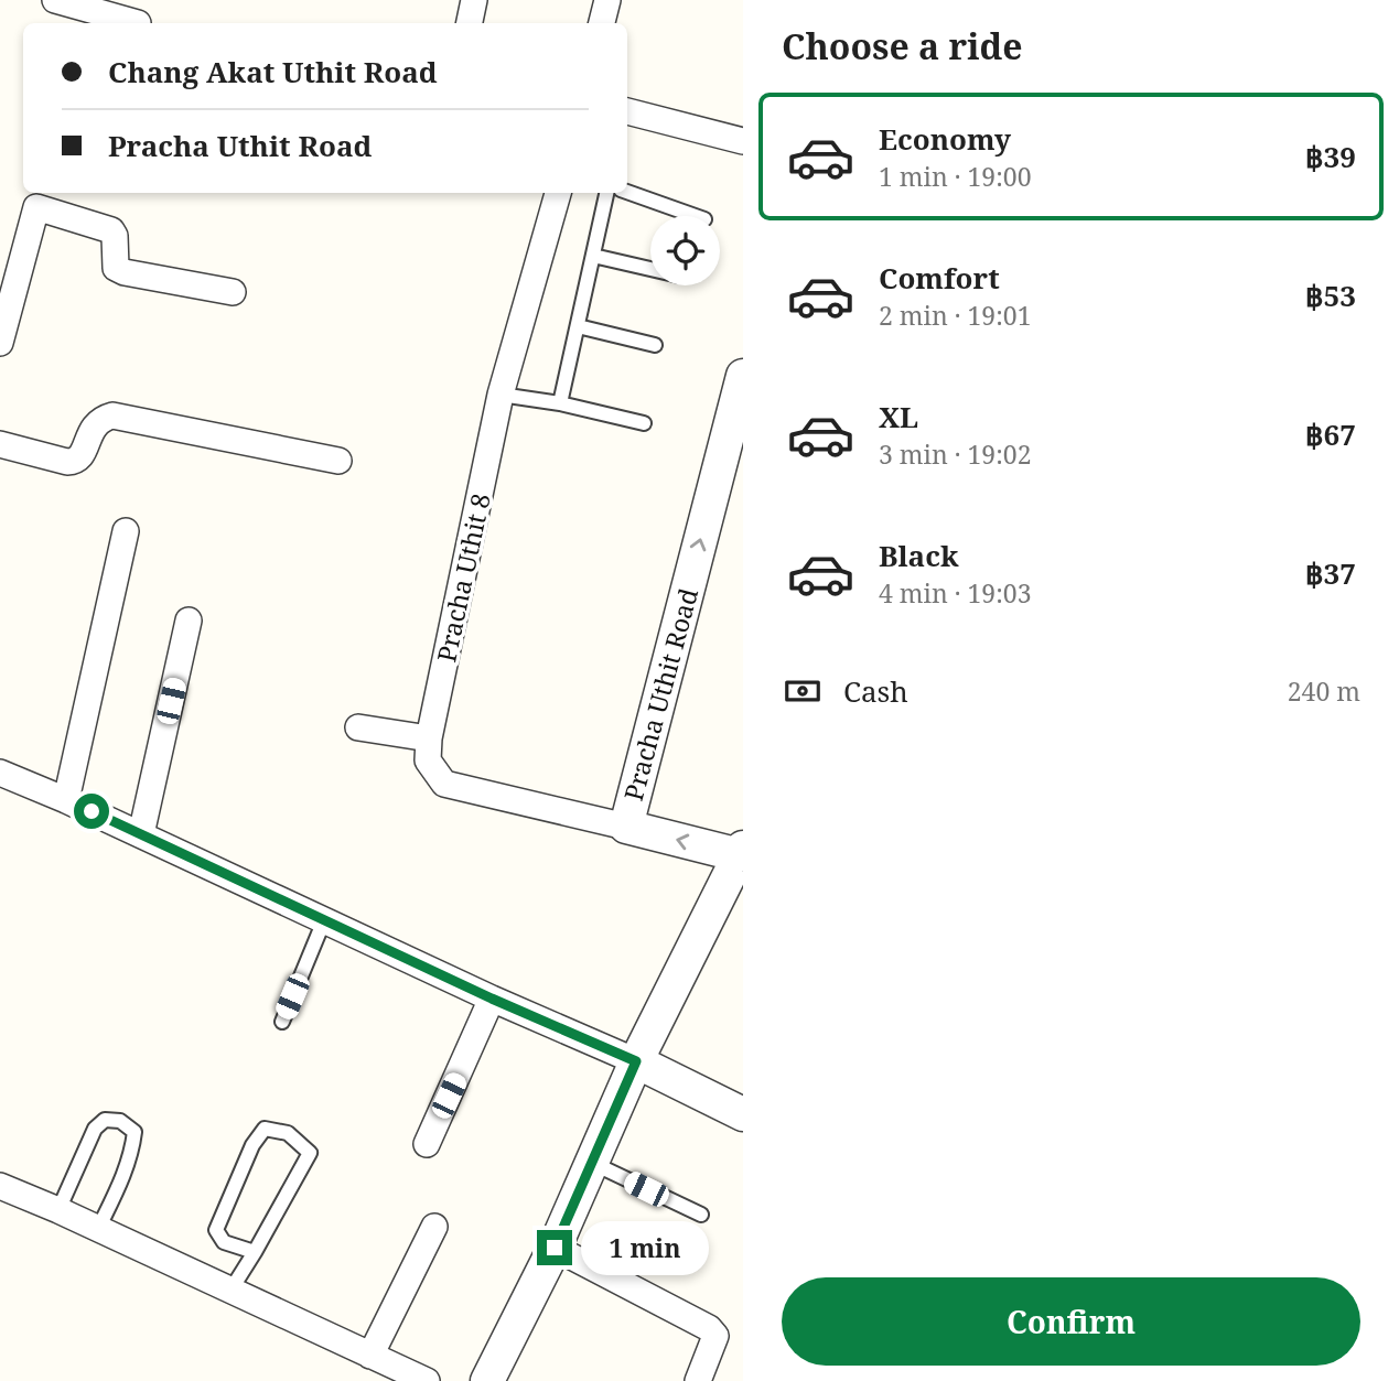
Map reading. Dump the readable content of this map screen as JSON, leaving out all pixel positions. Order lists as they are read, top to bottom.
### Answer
{
  "streets": {
    "street": ["Pracha Uthit 8", "Pracha Uthit Road"]
  },
  "crossings": [
    ["Pracha Uthit 8", "Pracha Uthit Road"]
  ],
  "one_way": ["Pracha Uthit Road"],
  "page": {
    "heading": "Choose a ride",
    "banner": ["Chang Akat Uthit Road", "Pracha Uthit Road"],
    "list": [
      {
        "name": "Economy",
        "note": "1 min · 19:00",
        "value": "฿39"
      },
      {
        "name": "Comfort",
        "note": "2 min · 19:01",
        "value": "฿53"
      },
      {
        "name": "XL",
        "note": "3 min · 19:02",
        "value": "฿67"
      },
      {
        "name": "Black",
        "note": "4 min · 19:03",
        "value": "฿37"
      }
    ],
    "pay": ["Cash", "240 m"],
    "bubble": "1 min",
    "buttons": "Confirm"
  }
}
